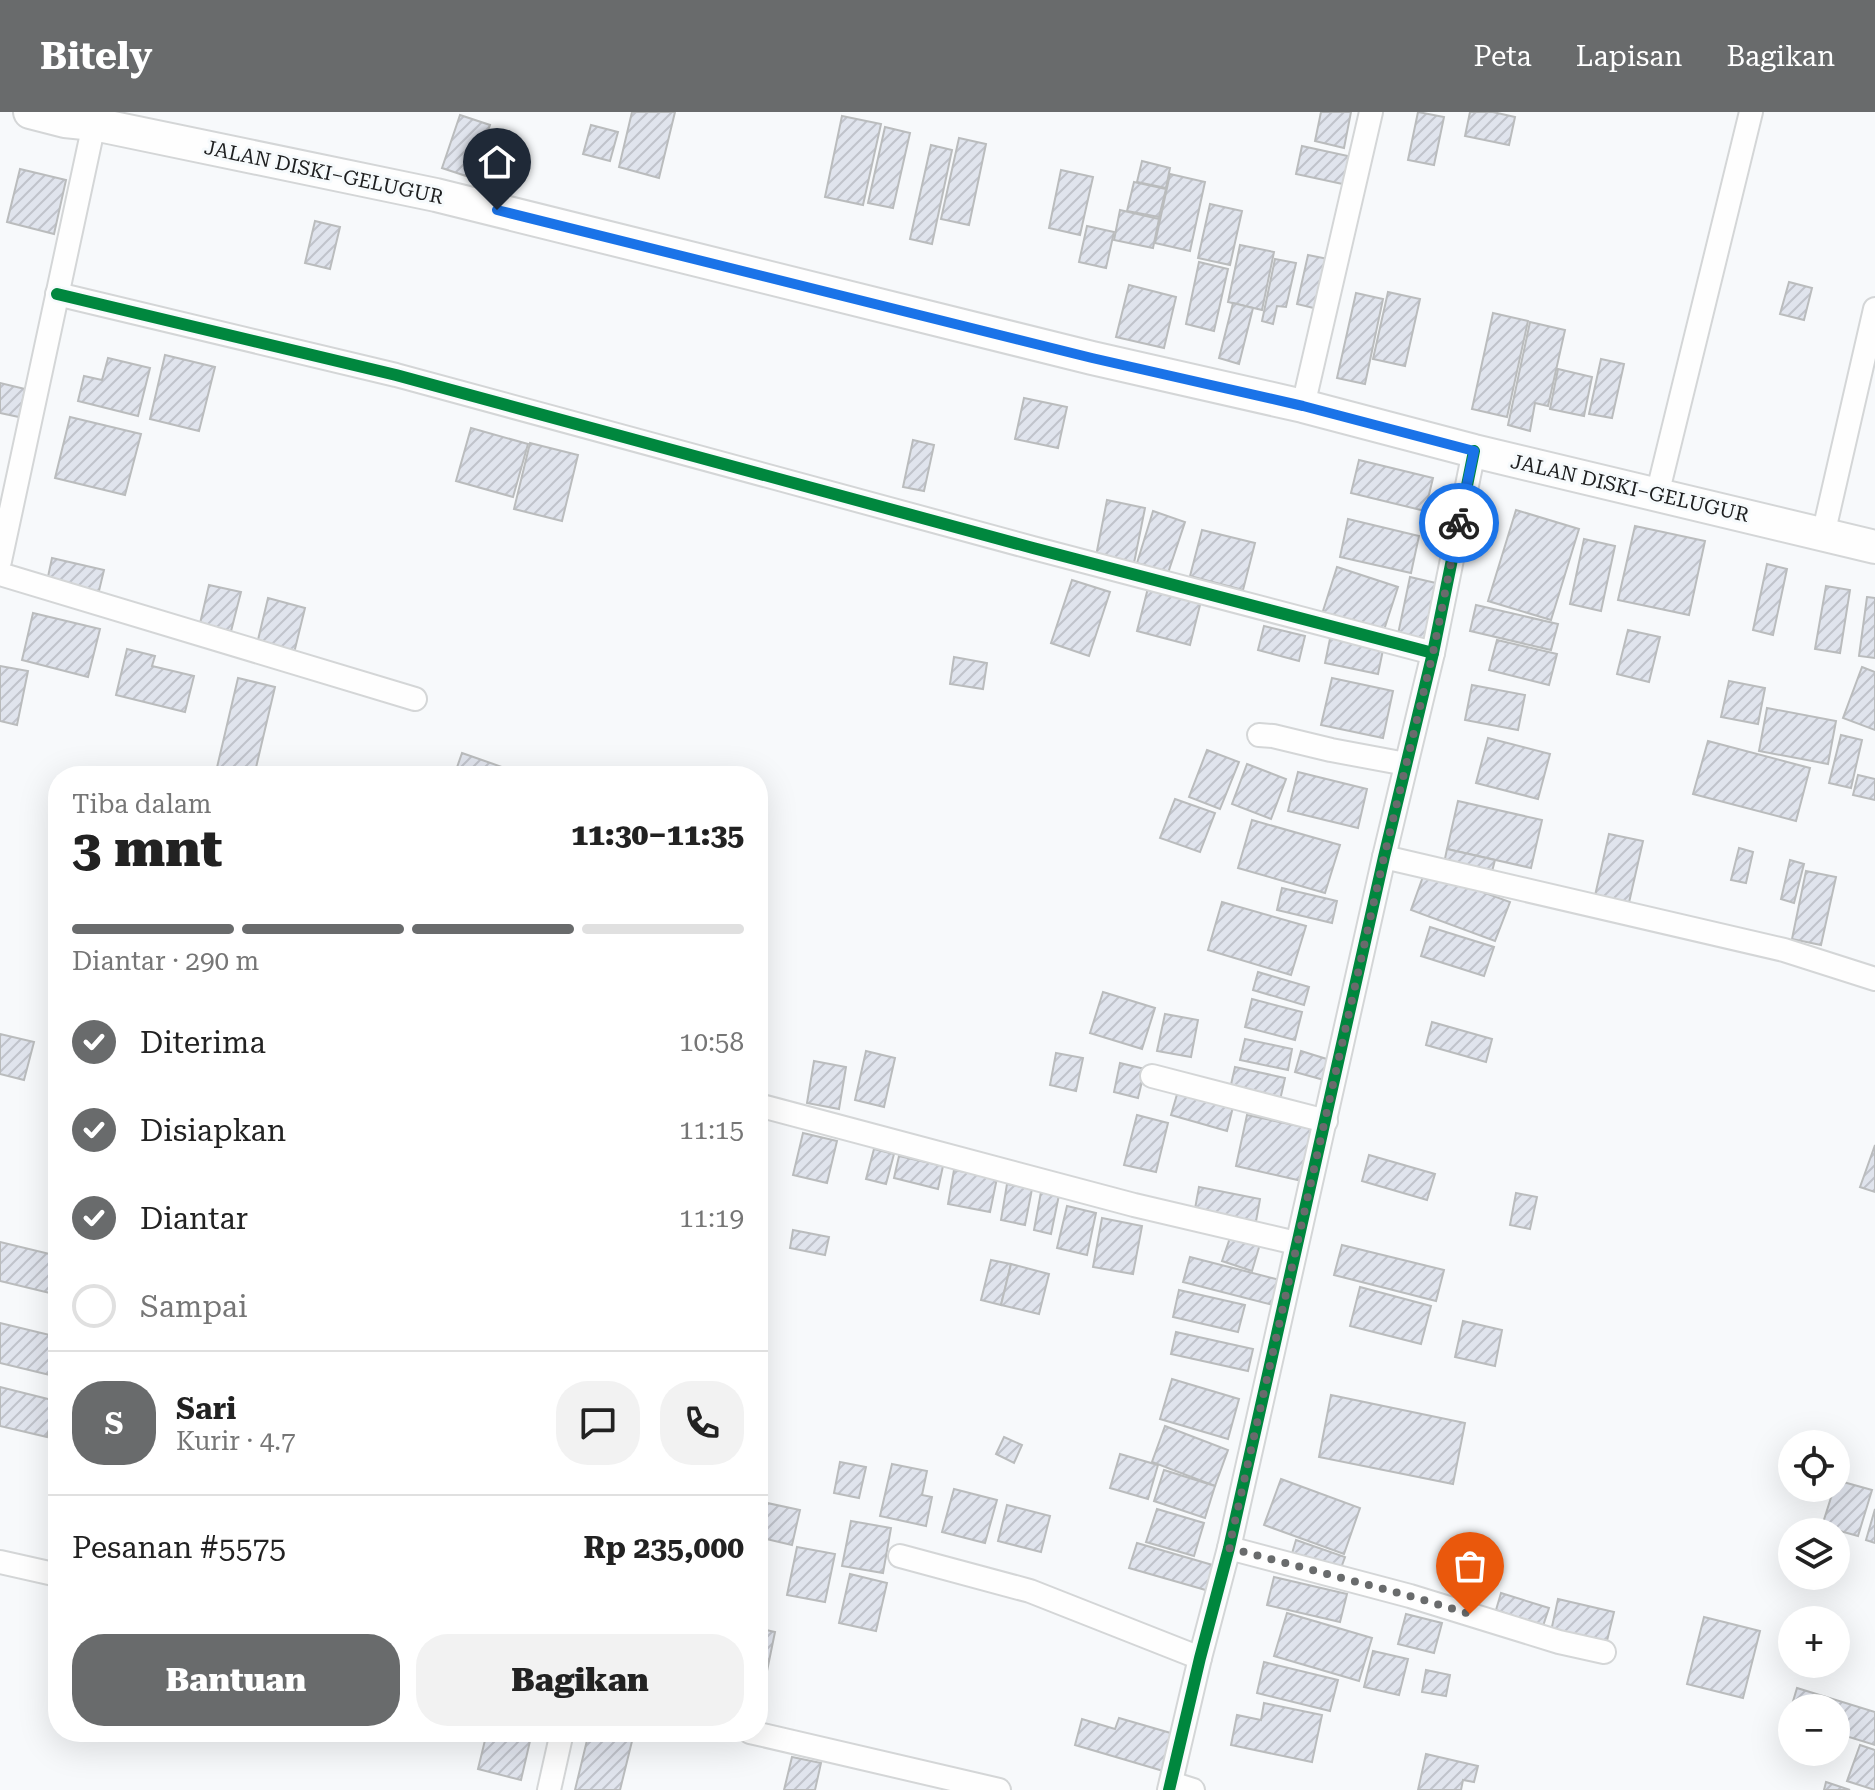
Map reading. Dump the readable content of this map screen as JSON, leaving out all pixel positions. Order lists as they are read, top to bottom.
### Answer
{
  "streets": {
    "main road": ["JALAN DISKI–GELUGUR"]
  },
  "page": {
    "header": "Bitely",
    "nav": ["Peta", "Lapisan", "Bagikan"],
    "heading": ["3 mnt", "Tiba dalam", "11:30–11:35"],
    "panel": [
      "Sari",
      "Kurir · 4.7",
      "Pesanan #5575",
      "Rp 235,000"
    ],
    "bar": "Diantar · 290 m",
    "list": [
      ["Diterima", "10:58"],
      ["Disiapkan", "11:15"],
      ["Diantar", "11:19"],
      "Sampai"
    ],
    "round": "S",
    "map_buttons": ["+", "−"],
    "buttons": ["Bantuan", "Bagikan"]
  }
}
